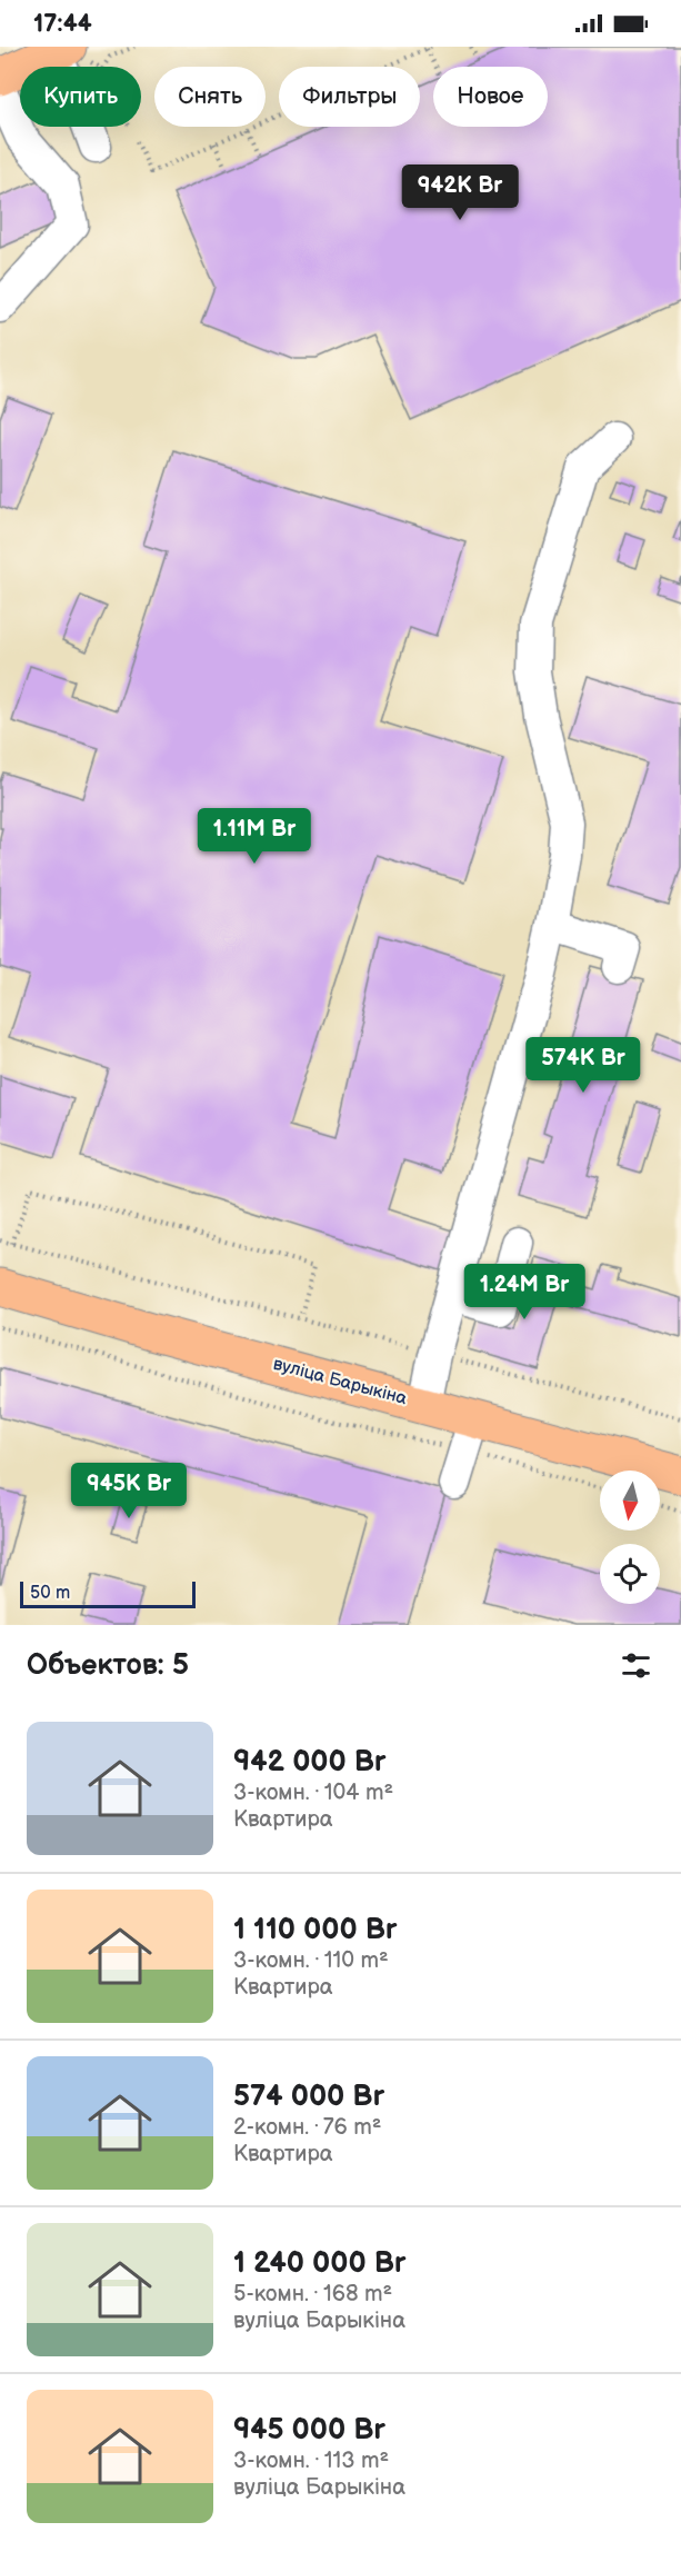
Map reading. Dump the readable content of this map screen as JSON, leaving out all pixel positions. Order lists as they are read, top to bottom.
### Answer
{
  "streets": {
    "main road": ["вуліца Барыкіна"]
  },
  "scale_bar": "50 m",
  "north": "bottom",
  "page": {
    "status": "17:44",
    "chip": [
      "Купить",
      "Снять",
      "Фильтры",
      "Новое"
    ],
    "price": [
      "942K Br",
      "1.11M Br",
      "574K Br",
      "1.24M Br",
      "945K Br"
    ],
    "scale": "50 m",
    "heading": "Объектов: 5",
    "list": [
      {
        "name": "942 000 Br",
        "note": "3-комн. · 104 m² · Квартира"
      },
      {
        "name": "1 110 000 Br",
        "note": "3-комн. · 110 m² · Квартира"
      },
      {
        "name": "574 000 Br",
        "note": "2-комн. · 76 m² · Квартира"
      },
      {
        "name": "1 240 000 Br",
        "note": "5-комн. · 168 m² · вуліца Барыкіна"
      },
      {
        "name": "945 000 Br",
        "note": "3-комн. · 113 m² · вуліца Барыкіна"
      }
    ]
  }
}
